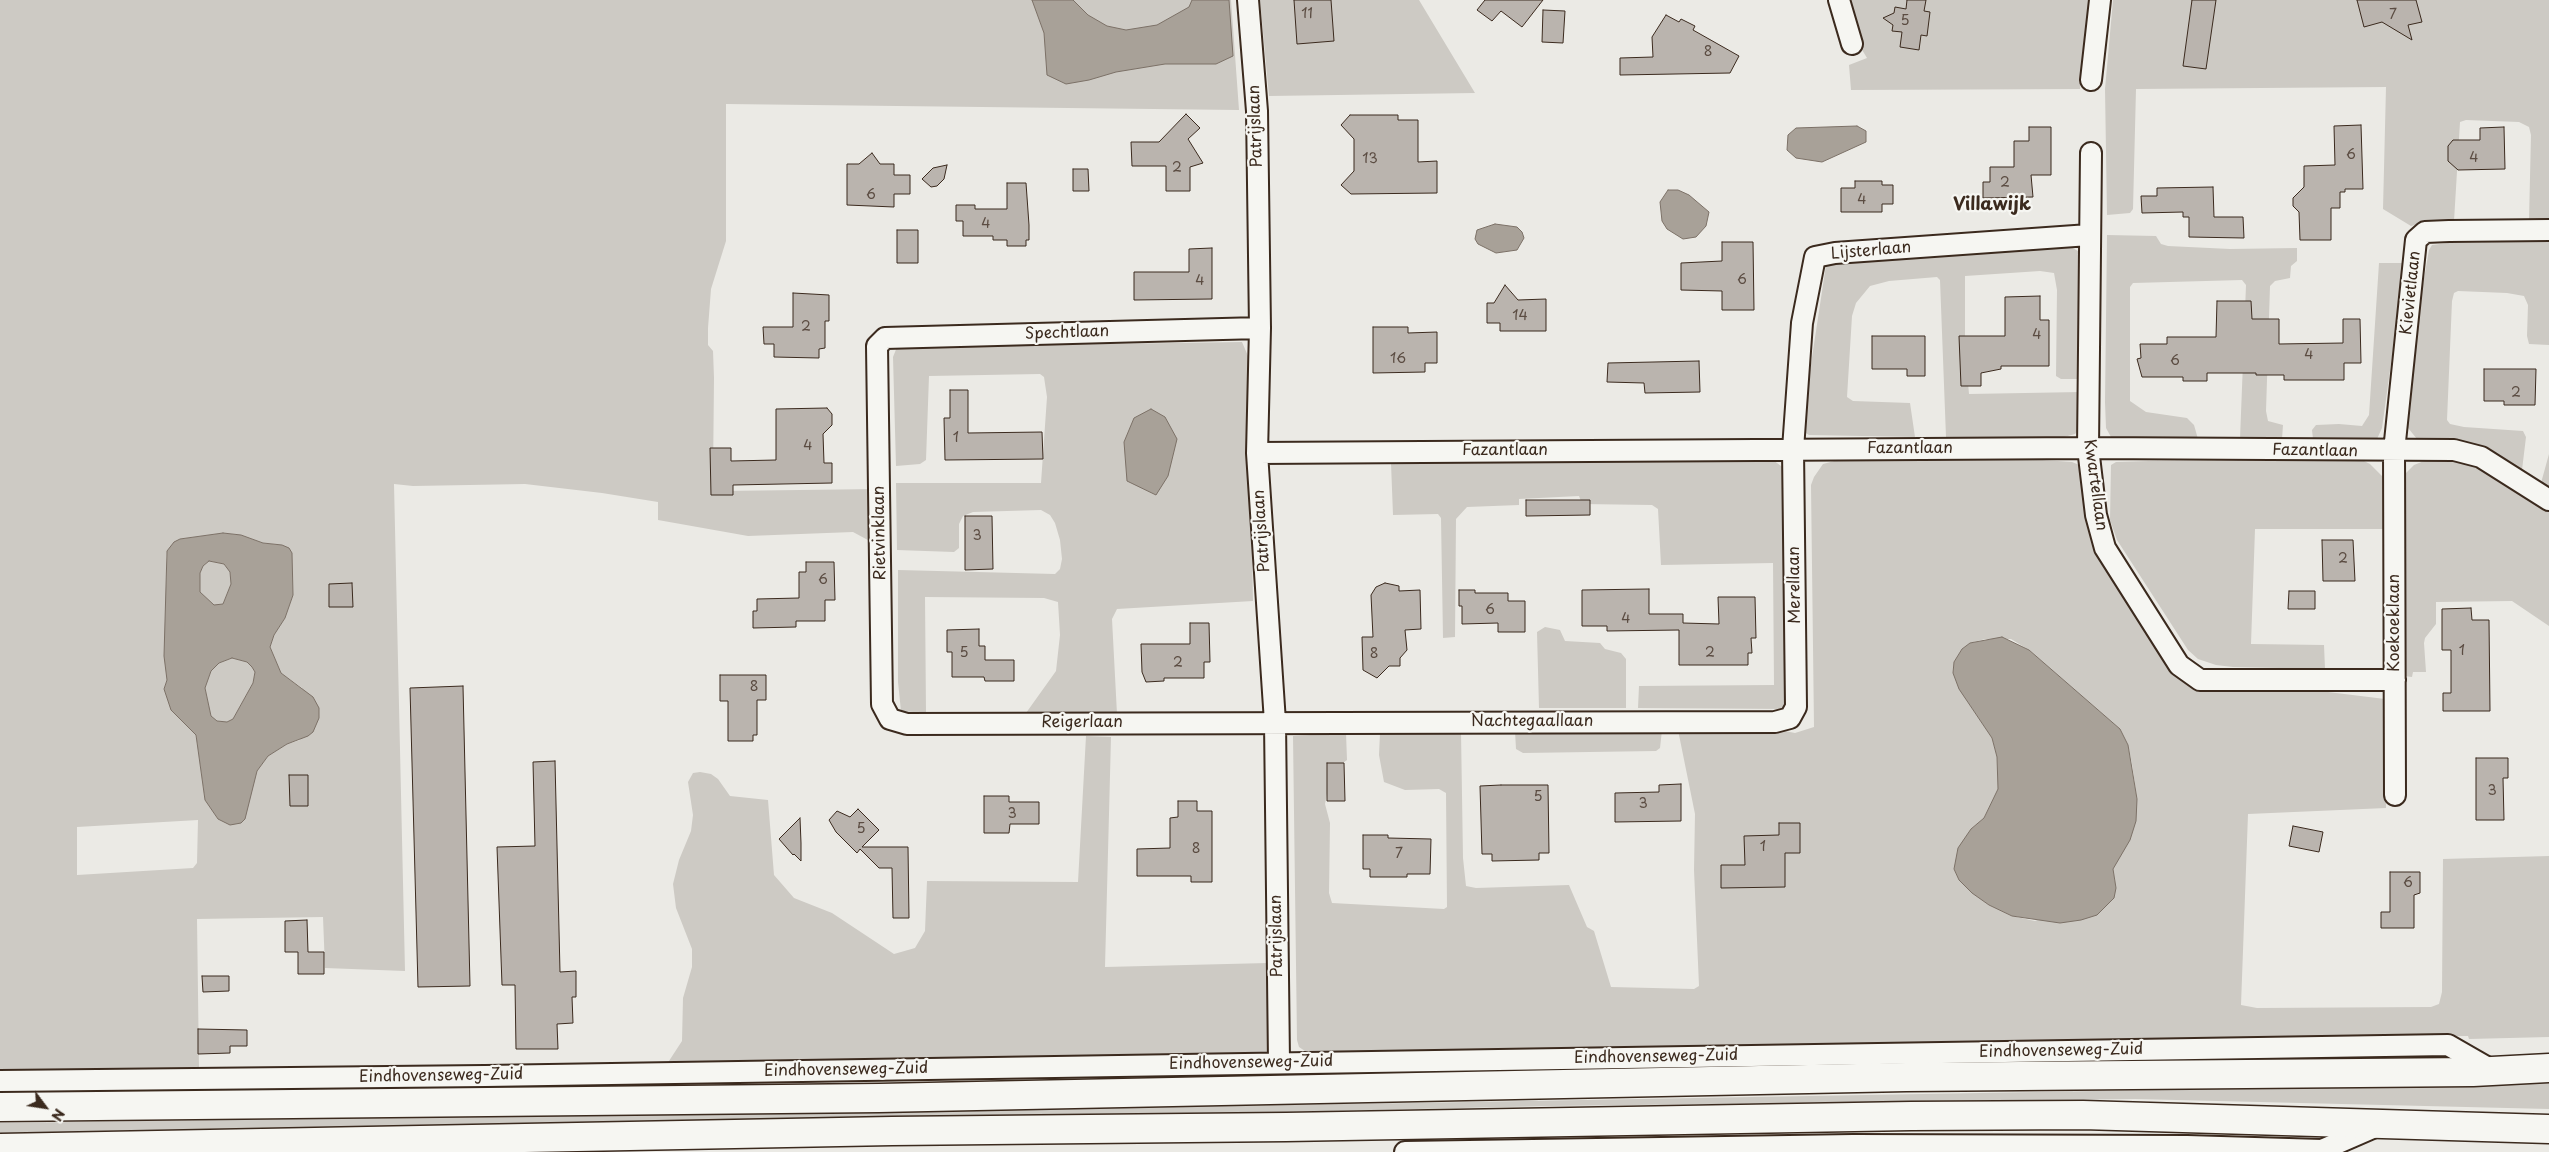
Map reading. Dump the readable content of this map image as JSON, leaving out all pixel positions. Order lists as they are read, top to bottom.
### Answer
{
  "streets": {
    "main road": ["Eindhovenseweg-Zuid"],
    "street": [
      "Patrijslaan",
      "Lijsterlaan",
      "Kievietlaan",
      "Spechtlaan",
      "Fazantlaan",
      "Kwartellaan",
      "Rietvinklaan",
      "Merellaan",
      "Koekoeklaan",
      "Nachtegaallaan",
      "Reigerlaan"
    ]
  },
  "crossings": [
    ["Patrijslaan", "Spechtlaan"],
    ["Patrijslaan", "Fazantlaan"],
    ["Patrijslaan", "Nachtegaallaan"],
    ["Patrijslaan", "Reigerlaan"],
    ["Patrijslaan", "Eindhovenseweg-Zuid"],
    ["Lijsterlaan", "Fazantlaan"],
    ["Lijsterlaan", "Kwartellaan"],
    ["Lijsterlaan", "Merellaan"],
    ["Kievietlaan", "Fazantlaan"],
    ["Kievietlaan", "Koekoeklaan"],
    ["Spechtlaan", "Rietvinklaan"],
    ["Fazantlaan", "Kwartellaan"],
    ["Fazantlaan", "Merellaan"],
    ["Fazantlaan", "Koekoeklaan"],
    ["Kwartellaan", "Koekoeklaan"],
    ["Rietvinklaan", "Reigerlaan"],
    ["Merellaan", "Nachtegaallaan"],
    ["Nachtegaallaan", "Reigerlaan"]
  ],
  "districts": ["Villawijk"],
  "house_numbers": [
    "11",
    "7",
    "5",
    "8",
    "6",
    "4",
    "13",
    "2",
    "2",
    "6",
    "4",
    "4",
    "6",
    "4",
    "14",
    "2",
    "4",
    "4",
    "16",
    "6",
    "2",
    "1",
    "4",
    "3",
    "2",
    "6",
    "6",
    "4",
    "1",
    "5",
    "2",
    "8",
    "2",
    "8",
    "3",
    "5",
    "3",
    "3",
    "5",
    "1",
    "8",
    "7",
    "6"
  ],
  "north": "bottom right"
}
